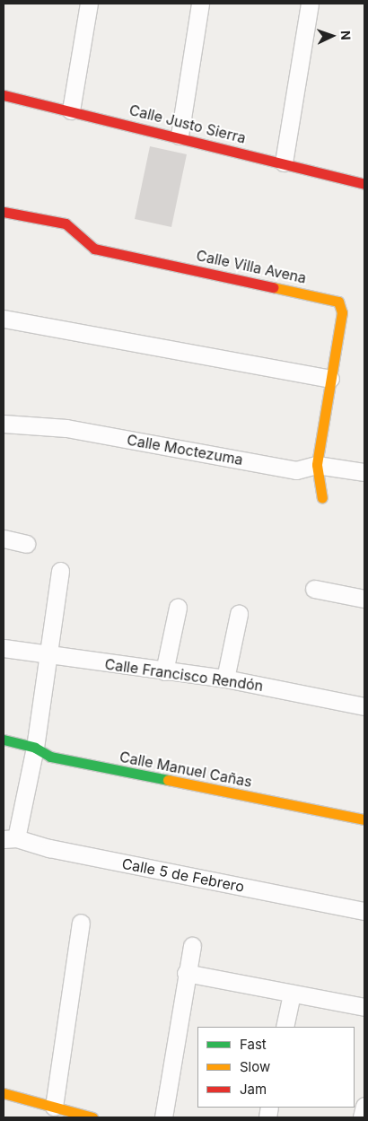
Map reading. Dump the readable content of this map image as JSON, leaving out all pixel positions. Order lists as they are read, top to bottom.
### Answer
{
  "streets": {
    "street": [
      "Calle Justo Sierra",
      "Calle Villa Avena",
      "Calle Moctezuma",
      "Calle Francisco Rendón",
      "Calle Manuel Cañas",
      "Calle 5 de Febrero"
    ]
  },
  "crossings": [
    ["Calle Villa Avena", "Calle Moctezuma"]
  ],
  "legend": ["Fast", "Slow", "Jam"],
  "north": "right"
}
